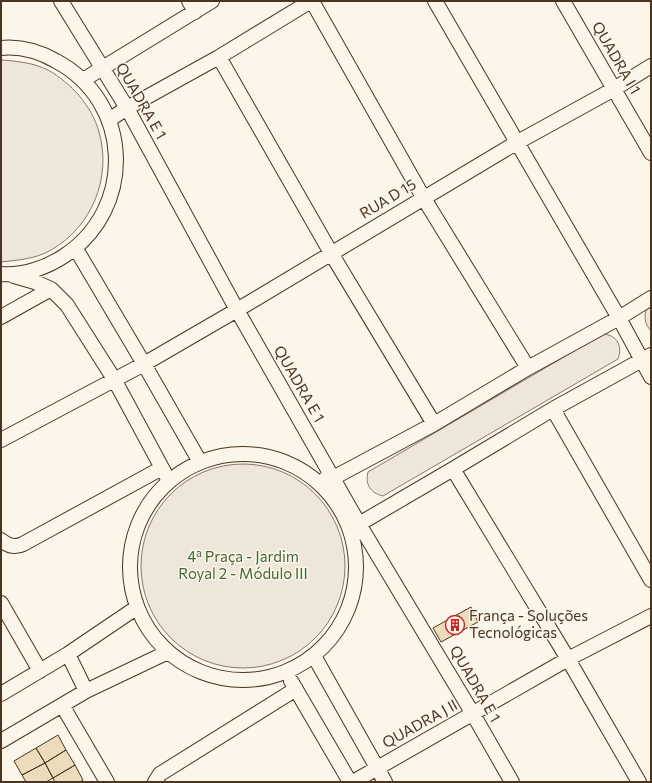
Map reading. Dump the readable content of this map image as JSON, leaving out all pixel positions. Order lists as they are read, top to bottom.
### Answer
{
  "streets": {
    "street": [
      "QUADRA I 1",
      "QUADRA E 1",
      "RUA D 15",
      "QUADRA J II"
    ]
  },
  "crossings": [
    ["QUADRA I 1", "RUA D 15"],
    ["QUADRA E 1", "RUA D 15"],
    ["QUADRA E 1", "QUADRA J II"]
  ],
  "parks": ["4ª Praça - Jardim Royal 2 - Módulo III"],
  "places": {
    "building": ["França - Soluções Tecnológicas"]
  }
}
